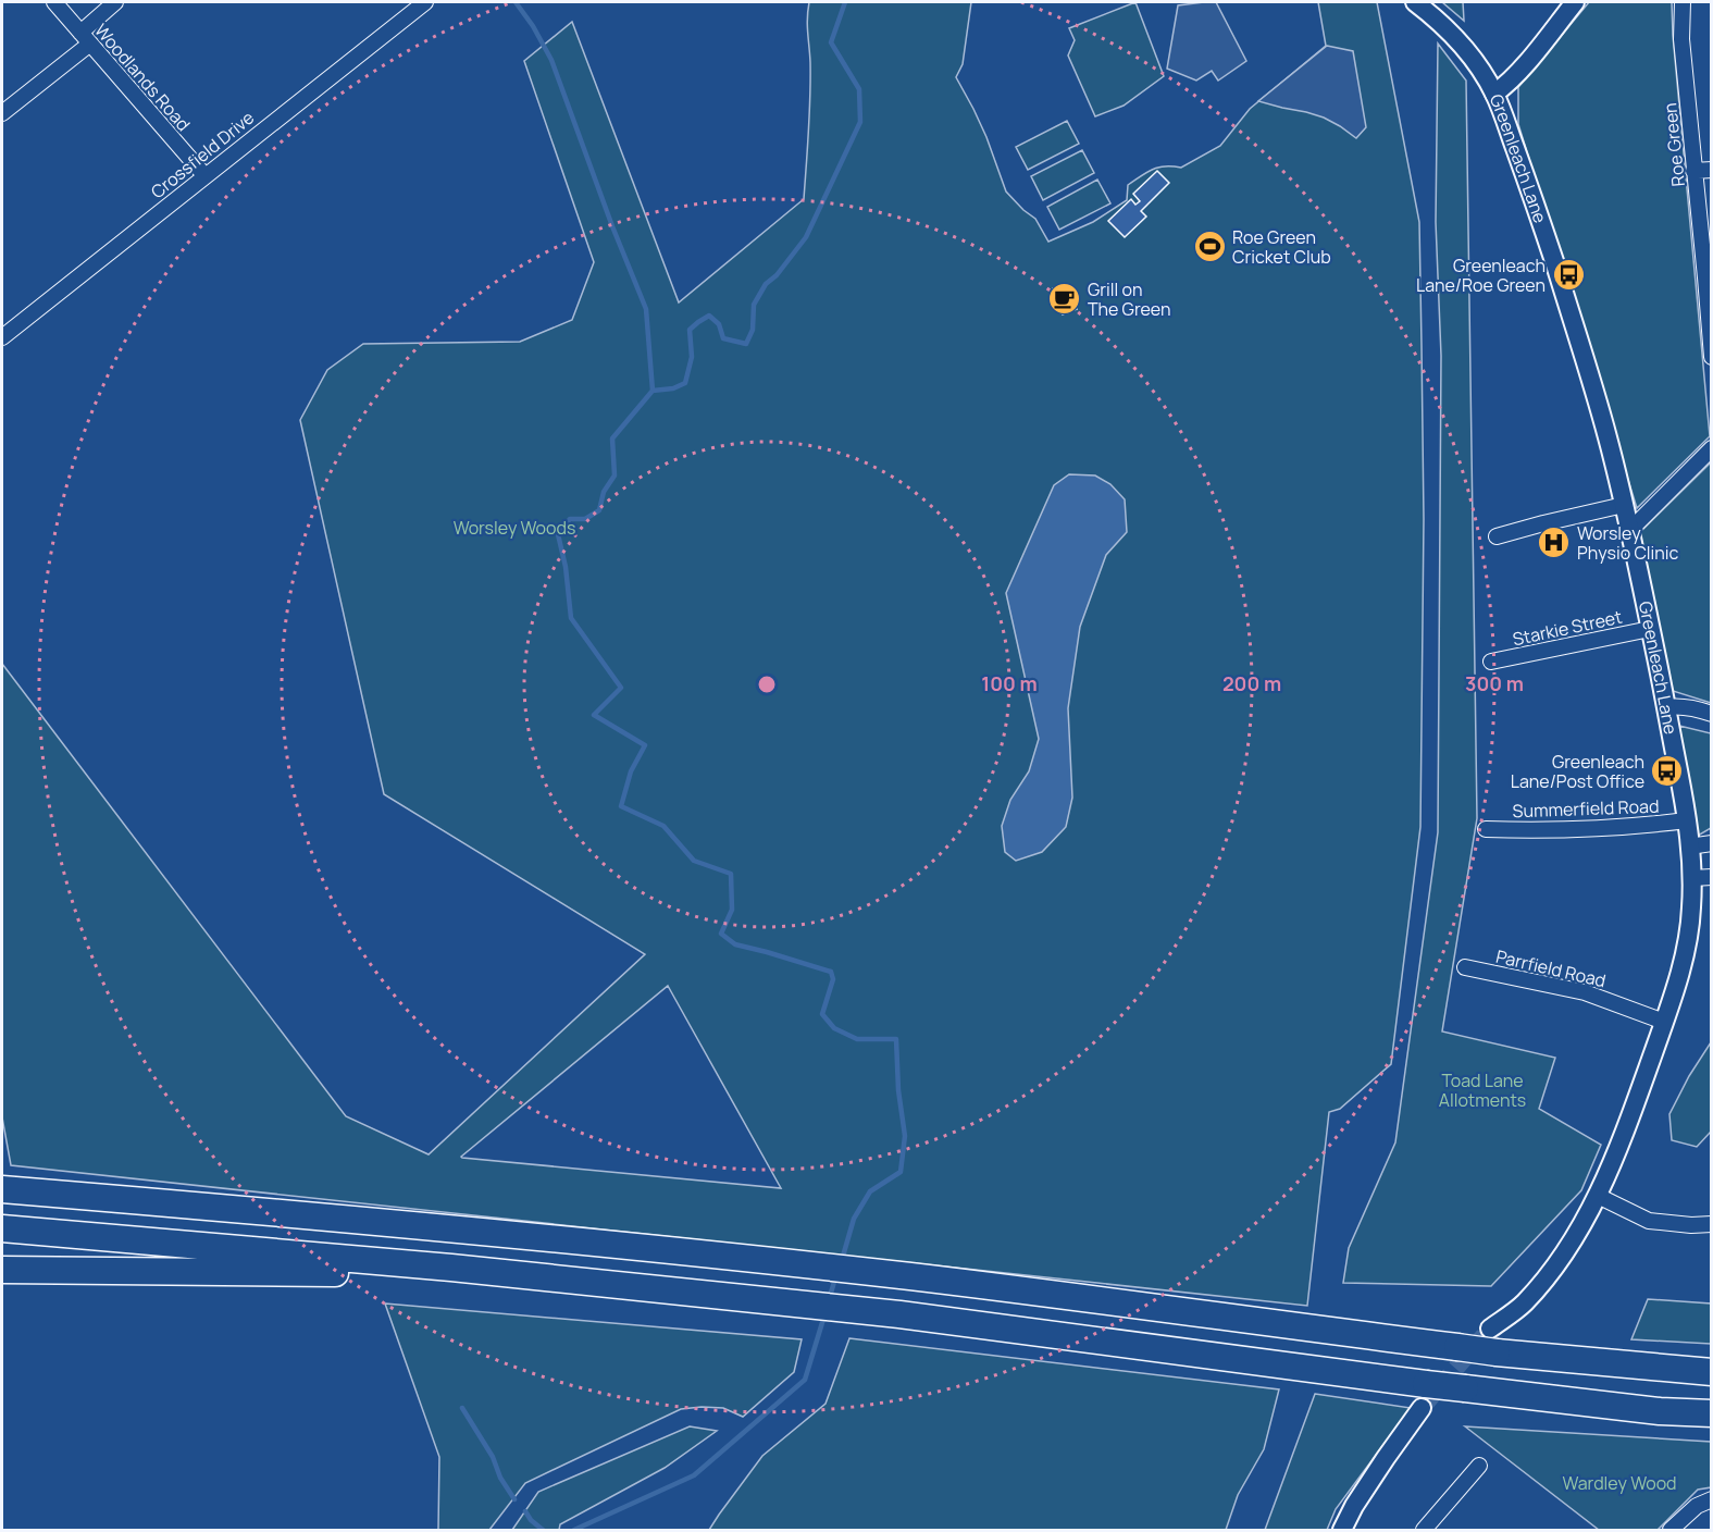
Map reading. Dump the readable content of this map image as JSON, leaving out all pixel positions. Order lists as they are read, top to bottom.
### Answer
{
  "streets": {
    "street": [
      "Woodlands Road",
      "Roe Green",
      "Crossfield Drive",
      "Greenleach Lane",
      "Starkie Street",
      "Summerfield Road",
      "Parrfield Road"
    ]
  },
  "crossings": [
    ["Woodlands Road", "Crossfield Drive"],
    ["Greenleach Lane", "Starkie Street"],
    ["Greenleach Lane", "Summerfield Road"],
    ["Greenleach Lane", "Parrfield Road"]
  ],
  "parks": ["Worsley Woods", "Toad Lane Allotments", "Wardley Wood"],
  "places": {
    "sports": ["Roe Green Cricket Club"],
    "bus stop": ["Greenleach Lane/Roe Green", "Greenleach Lane/Post Office"],
    "cafe": ["Grill on The Green"],
    "hospital": ["Worsley Physio Clinic"]
  },
  "rings": ["100 m", "200 m", "300 m"]
}
